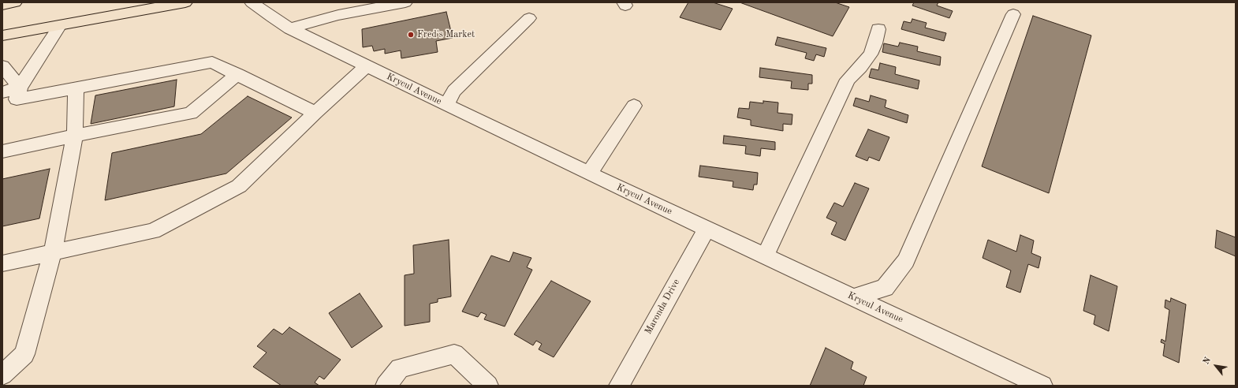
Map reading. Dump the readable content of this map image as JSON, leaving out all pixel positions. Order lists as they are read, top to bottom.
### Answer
{
  "streets": {
    "street": ["Krycul Avenue", "Maronda Drive"]
  },
  "crossings": [
    ["Krycul Avenue", "Maronda Drive"]
  ],
  "places": ["Fred's Market"],
  "north": "top left"
}
